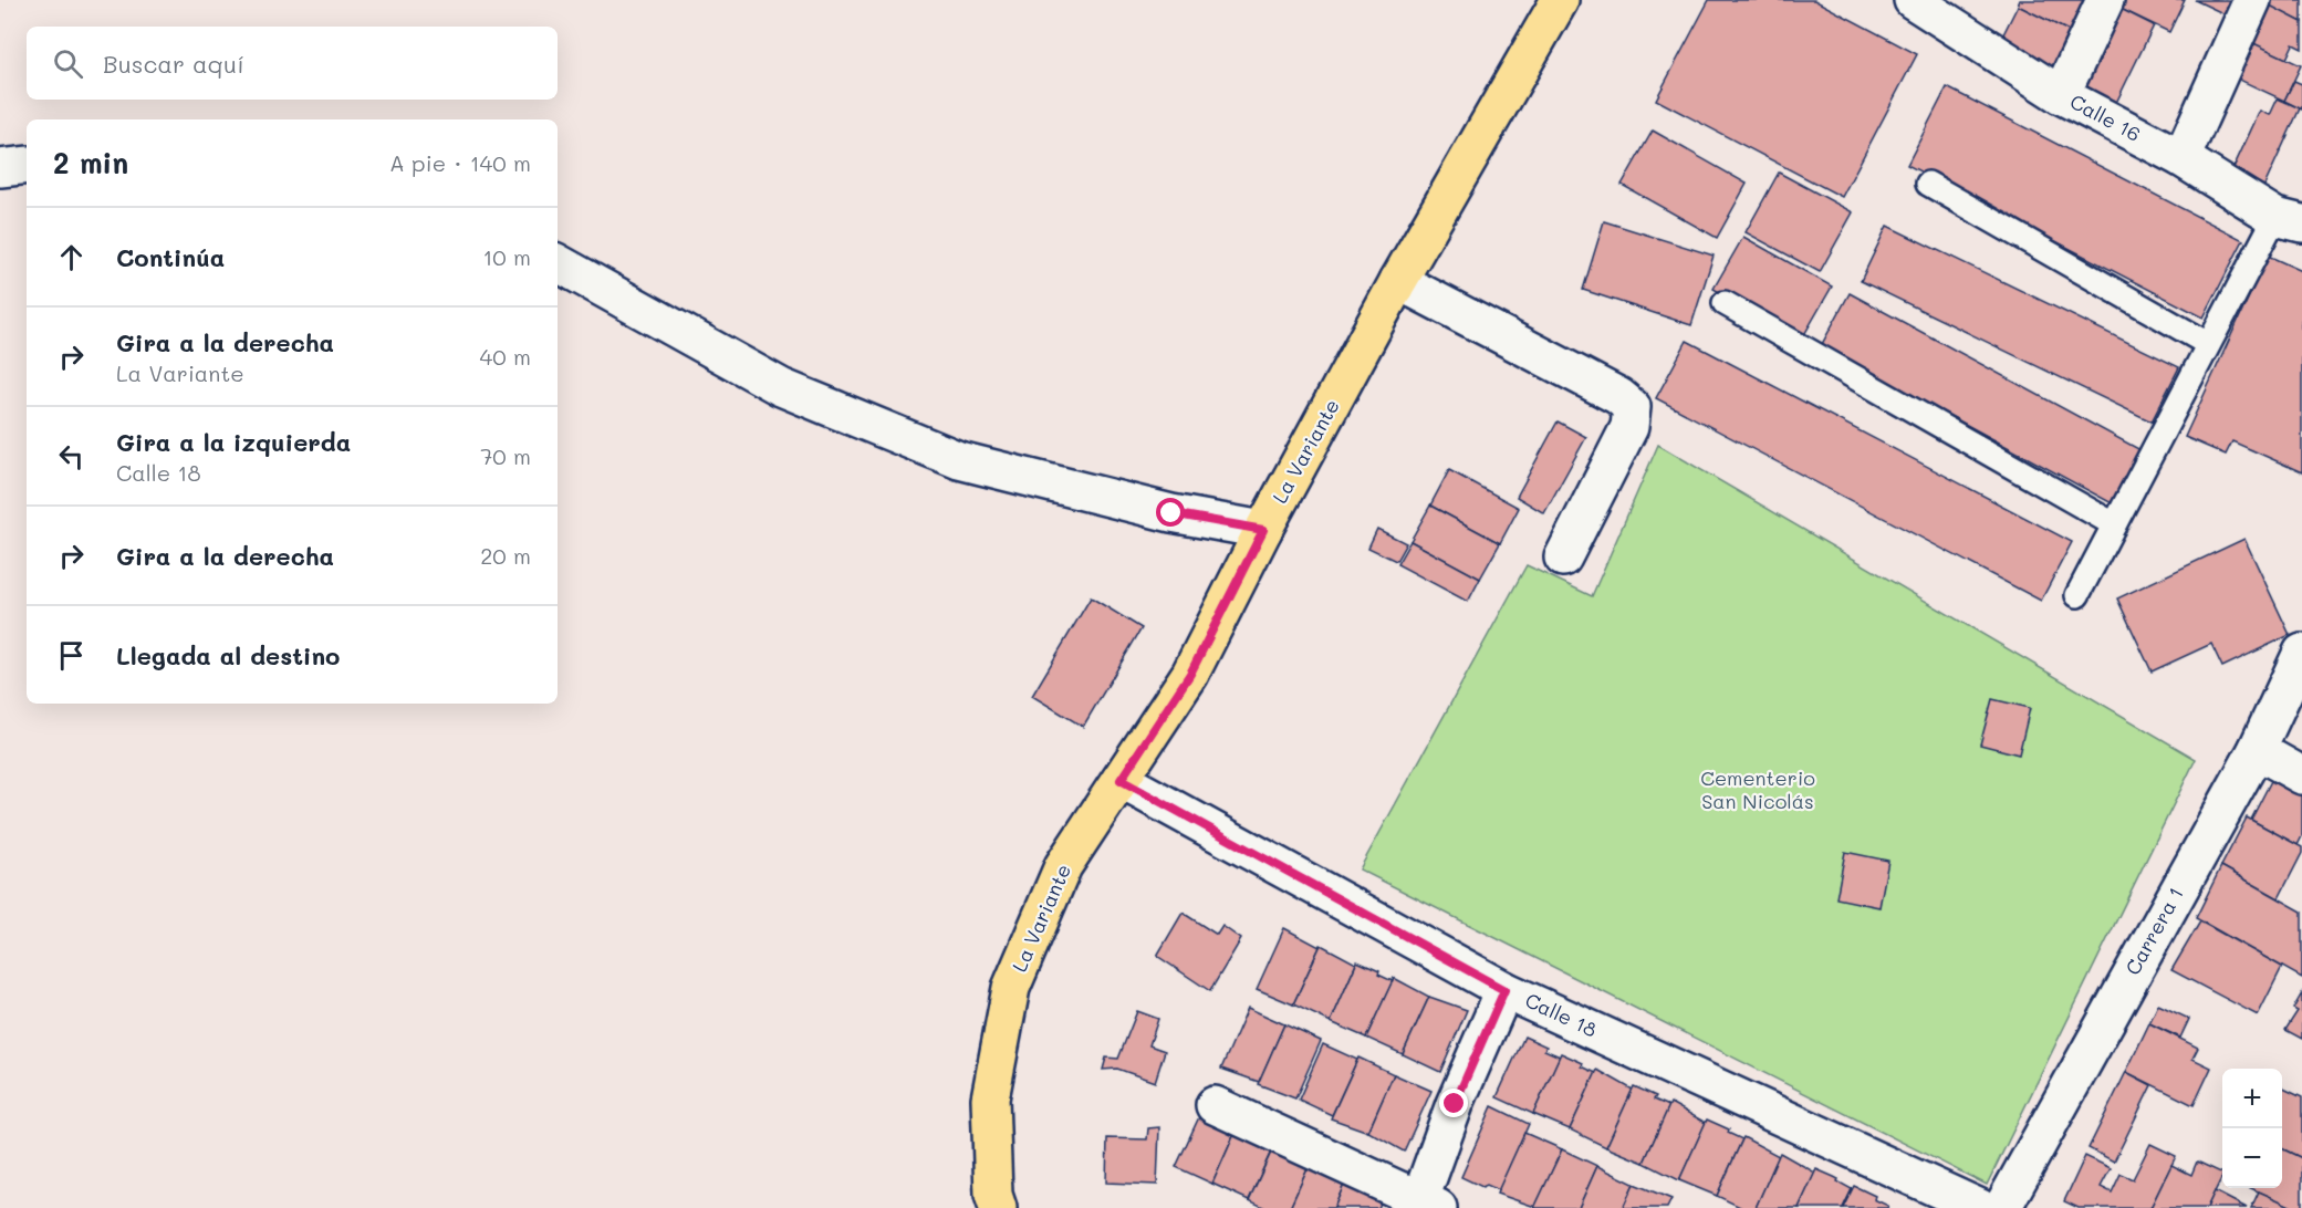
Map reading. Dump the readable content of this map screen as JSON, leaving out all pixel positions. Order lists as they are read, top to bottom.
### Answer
{
  "streets": {
    "main road": ["La Variante"],
    "street": ["Calle 16", "Carrera 1", "Calle 18"]
  },
  "crossings": [
    ["La Variante", "Calle 18"]
  ],
  "parks": ["Cementerio San Nicolás"],
  "page": {
    "search": "Buscar aquí",
    "heading": ["2 min", "A pie · 140 m"],
    "list": [
      ["Continúa", "10 m"],
      ["Gira a la derecha", "La Variante", "40 m"],
      ["Gira a la izquierda", "Calle 18", "70 m"],
      ["Gira a la derecha", "20 m"],
      "Llegada al destino"
    ],
    "map_buttons": ["+", "−"]
  }
}
